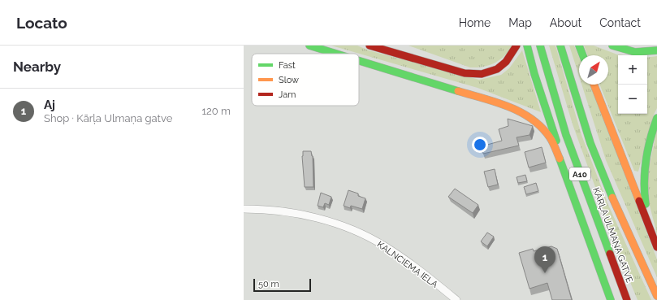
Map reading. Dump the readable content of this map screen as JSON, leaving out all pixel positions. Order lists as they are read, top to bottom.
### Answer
{
  "streets": {
    "highway": ["A10", "KĀRĻA ULMAŅA GATVE"],
    "street": ["KALNCIEMA IELA"]
  },
  "legend": ["Fast", "Slow", "Jam"],
  "scale_bar": "50 m",
  "north": "top right",
  "page": {
    "header": "Locato",
    "nav": [
      "Home",
      "Map",
      "About",
      "Contact"
    ],
    "heading": "Nearby",
    "map_buttons": ["+", "−"],
    "list": [
      {
        "mark": "1",
        "name": "Aj",
        "note": "Shop · Kārļa Ulmaņa gatve",
        "value": "120 m"
      }
    ],
    "pins": "1",
    "scale": "50 m"
  }
}
